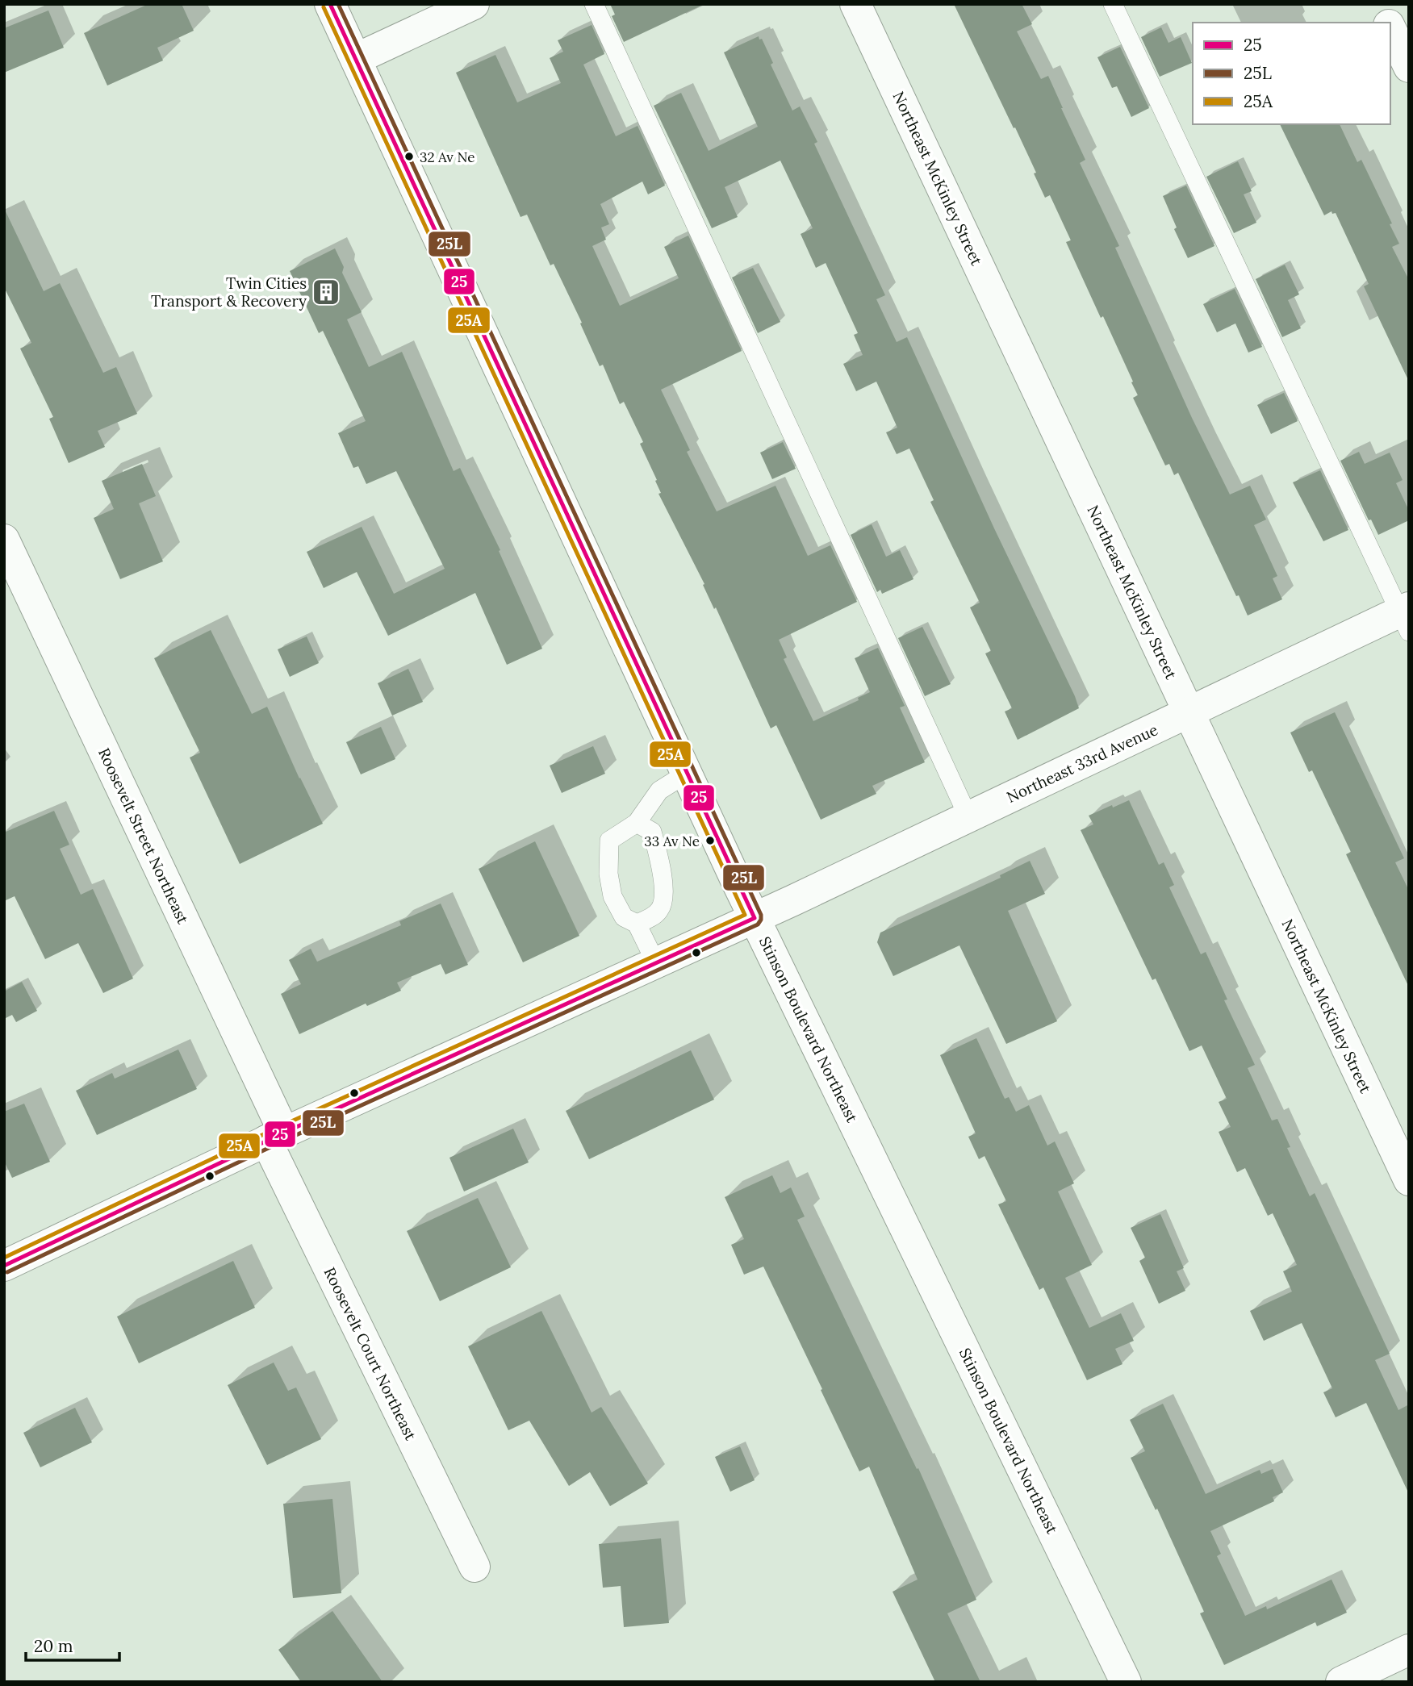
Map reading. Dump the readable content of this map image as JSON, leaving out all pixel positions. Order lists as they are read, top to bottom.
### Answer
{
  "streets": {
    "street": [
      "Northeast McKinley Street",
      "Northeast 33rd Avenue",
      "Roosevelt Street Northeast",
      "Stinson Boulevard Northeast",
      "Roosevelt Court Northeast"
    ]
  },
  "crossings": [
    ["Northeast McKinley Street", "Northeast 33rd Avenue"],
    ["Northeast 33rd Avenue", "Roosevelt Street Northeast"],
    ["Northeast 33rd Avenue", "Stinson Boulevard Northeast"],
    ["Northeast 33rd Avenue", "Roosevelt Court Northeast"],
    ["Roosevelt Street Northeast", "Roosevelt Court Northeast"]
  ],
  "places": {
    "other": ["32 Av Ne", "33 Av Ne"],
    "building": ["Twin Cities Transport & Recovery"]
  },
  "lines": ["transit line 25", "transit line 25L", "transit line 25A"],
  "legend": ["25", "25L", "25A"],
  "scale_bar": "20 m"
}
